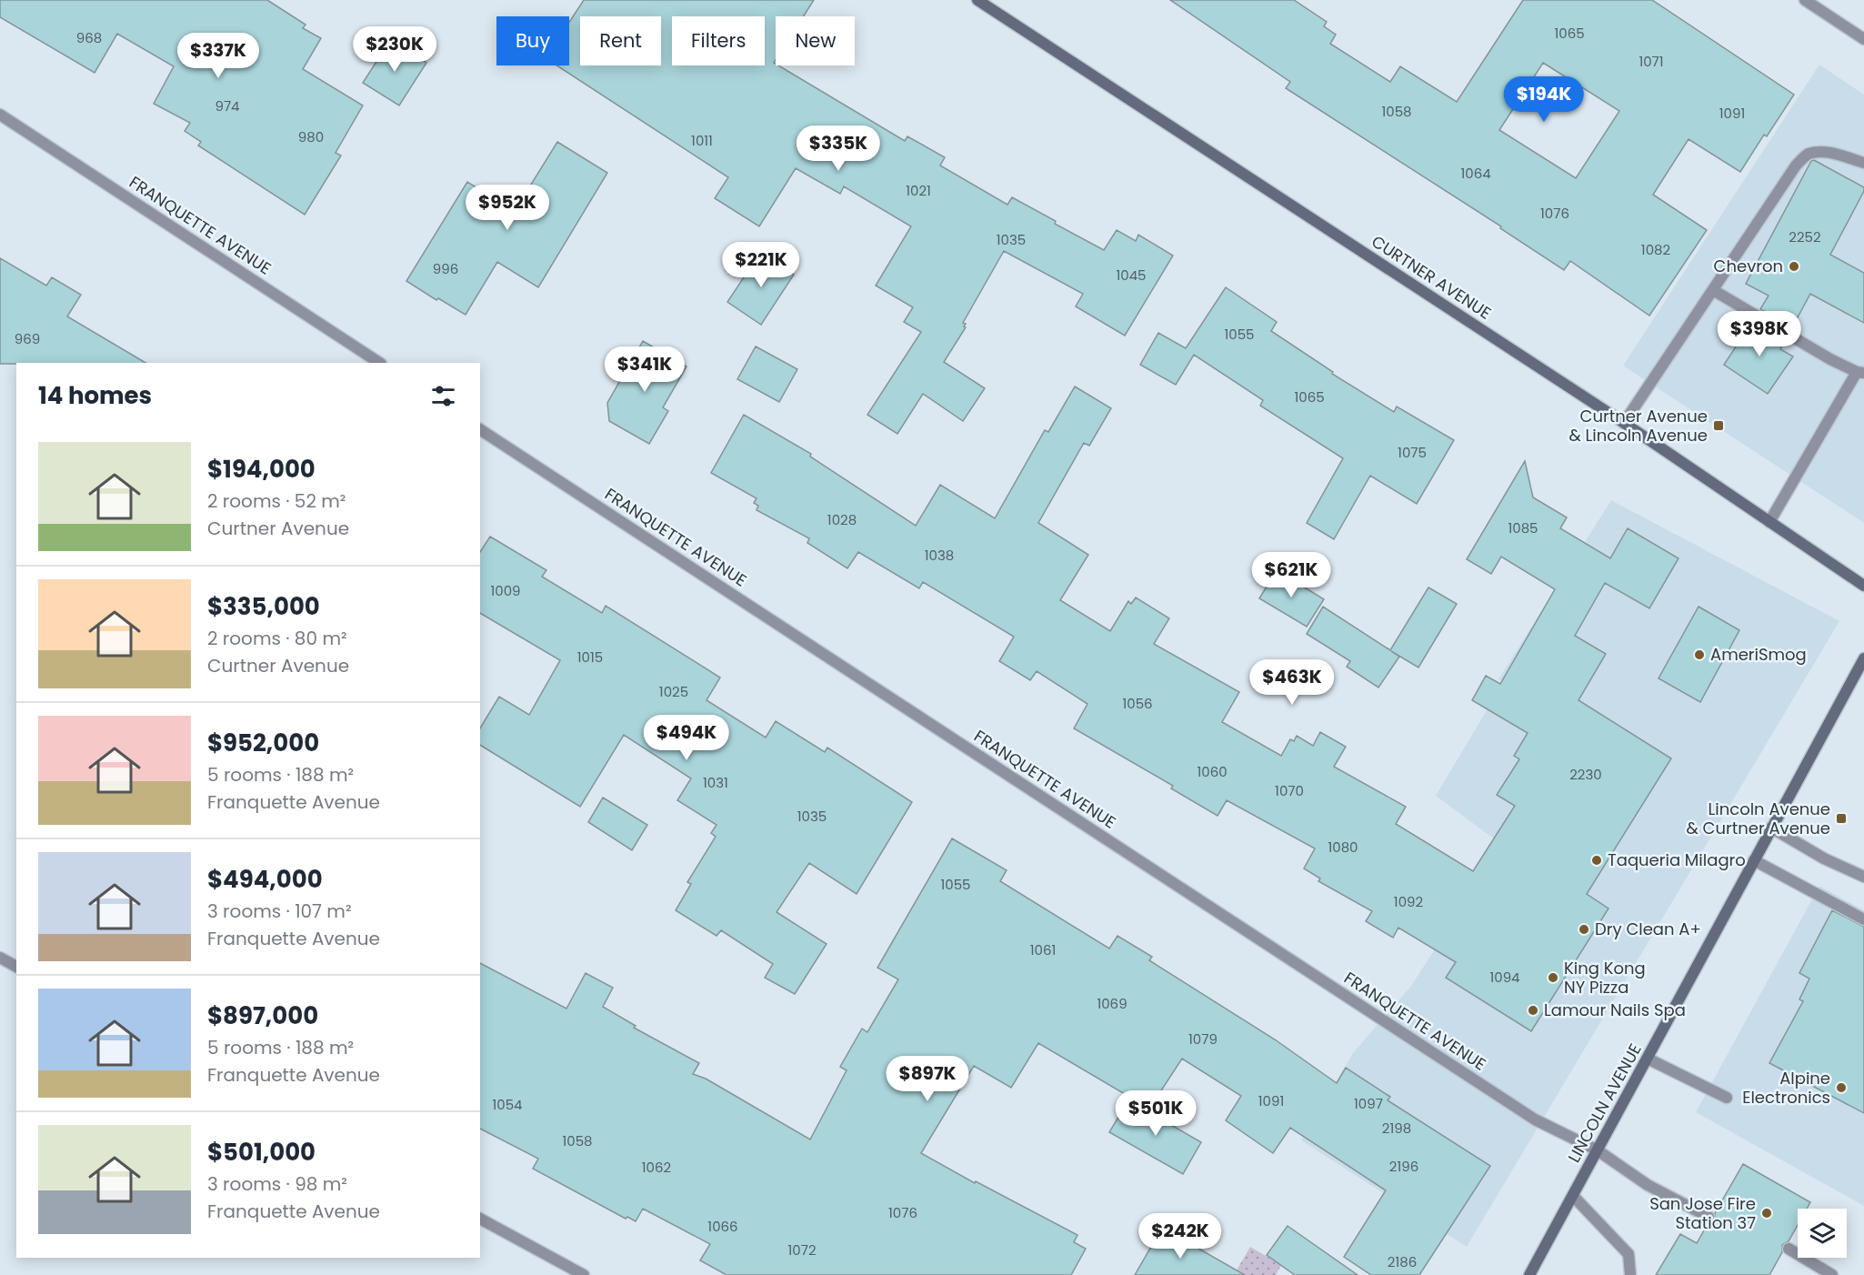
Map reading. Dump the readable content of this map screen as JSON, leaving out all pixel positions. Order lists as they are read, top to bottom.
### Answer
{
  "streets": {
    "main road": ["CURTNER AVENUE", "LINCOLN AVENUE"],
    "street": ["FRANQUETTE AVENUE"]
  },
  "crossings": [
    ["FRANQUETTE AVENUE", "LINCOLN AVENUE"]
  ],
  "places": {
    "other": [
      "Chevron",
      "AmeriSmog",
      "Taqueria Milagro",
      "Dry Clean A+",
      "King Kong NY Pizza",
      "Lamour Nails Spa",
      "Alpine Electronics",
      "San Jose Fire Station 37"
    ],
    "transit": ["Curtner Avenue & Lincoln Avenue", "Lincoln Avenue & Curtner Avenue"]
  },
  "house_numbers": [
    "1065",
    "968",
    "1071",
    "974",
    "1058",
    "1091",
    "980",
    "1011",
    "1064",
    "1021",
    "1076",
    "2252",
    "1035",
    "1082",
    "996",
    "1045",
    "1055",
    "969",
    "1065",
    "1075",
    "1028",
    "1085",
    "1038",
    "1009",
    "1015",
    "1025",
    "1056",
    "1060",
    "2230",
    "1031",
    "1070",
    "1035",
    "1080",
    "1055",
    "1092",
    "1061",
    "1094",
    "1069",
    "1079",
    "1091",
    "1097",
    "1054",
    "2198",
    "1058",
    "2196",
    "1062",
    "1076",
    "1066",
    "1072",
    "2186"
  ],
  "page": {
    "chip": [
      "Buy",
      "Rent",
      "Filters",
      "New"
    ],
    "price": [
      "$230K",
      "$337K",
      "$194K",
      "$335K",
      "$952K",
      "$221K",
      "$398K",
      "$341K",
      "$621K",
      "$463K",
      "$494K",
      "$897K",
      "$501K",
      "$242K"
    ],
    "heading": "14 homes",
    "list": [
      {
        "name": "$194,000",
        "note": "2 rooms · 52 m² · Curtner Avenue"
      },
      {
        "name": "$335,000",
        "note": "2 rooms · 80 m² · Curtner Avenue"
      },
      {
        "name": "$952,000",
        "note": "5 rooms · 188 m² · Franquette Avenue"
      },
      {
        "name": "$494,000",
        "note": "3 rooms · 107 m² · Franquette Avenue"
      },
      {
        "name": "$897,000",
        "note": "5 rooms · 188 m² · Franquette Avenue"
      },
      {
        "name": "$501,000",
        "note": "3 rooms · 98 m² · Franquette Avenue"
      }
    ]
  }
}
